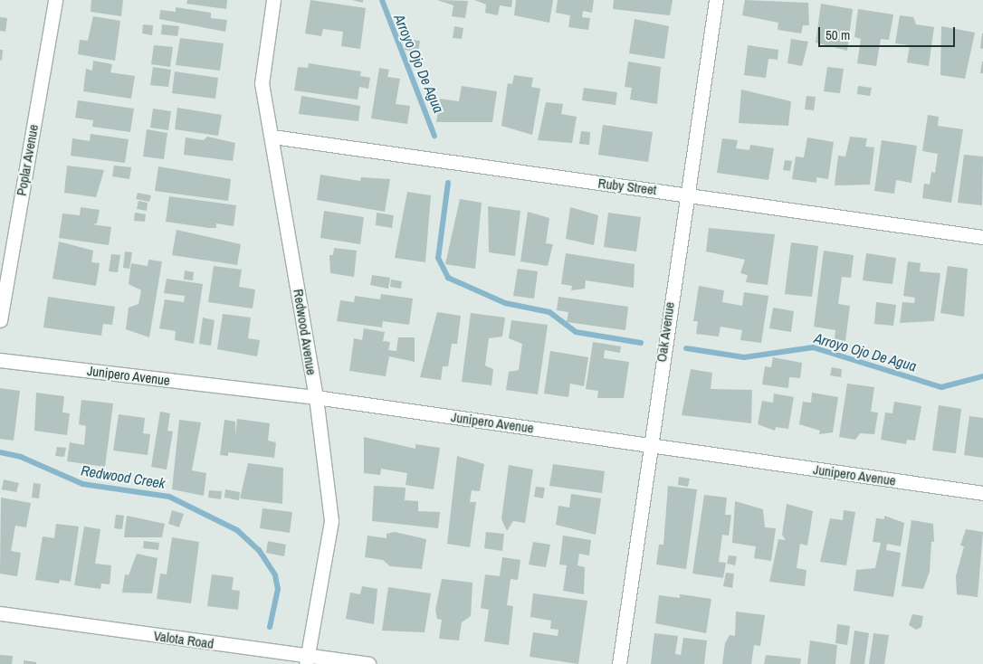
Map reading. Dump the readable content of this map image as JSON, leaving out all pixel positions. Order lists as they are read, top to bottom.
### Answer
{
  "streets": {
    "street": [
      "Poplar Avenue",
      "Ruby Street",
      "Redwood Avenue",
      "Oak Avenue",
      "Junipero Avenue",
      "Valota Road"
    ]
  },
  "crossings": [
    ["Ruby Street", "Redwood Avenue"],
    ["Ruby Street", "Oak Avenue"],
    ["Redwood Avenue", "Junipero Avenue"],
    ["Redwood Avenue", "Valota Road"],
    ["Oak Avenue", "Junipero Avenue"]
  ],
  "water": ["Arroyo Ojo De Agua", "Redwood Creek"],
  "scale_bar": "50 m"
}
